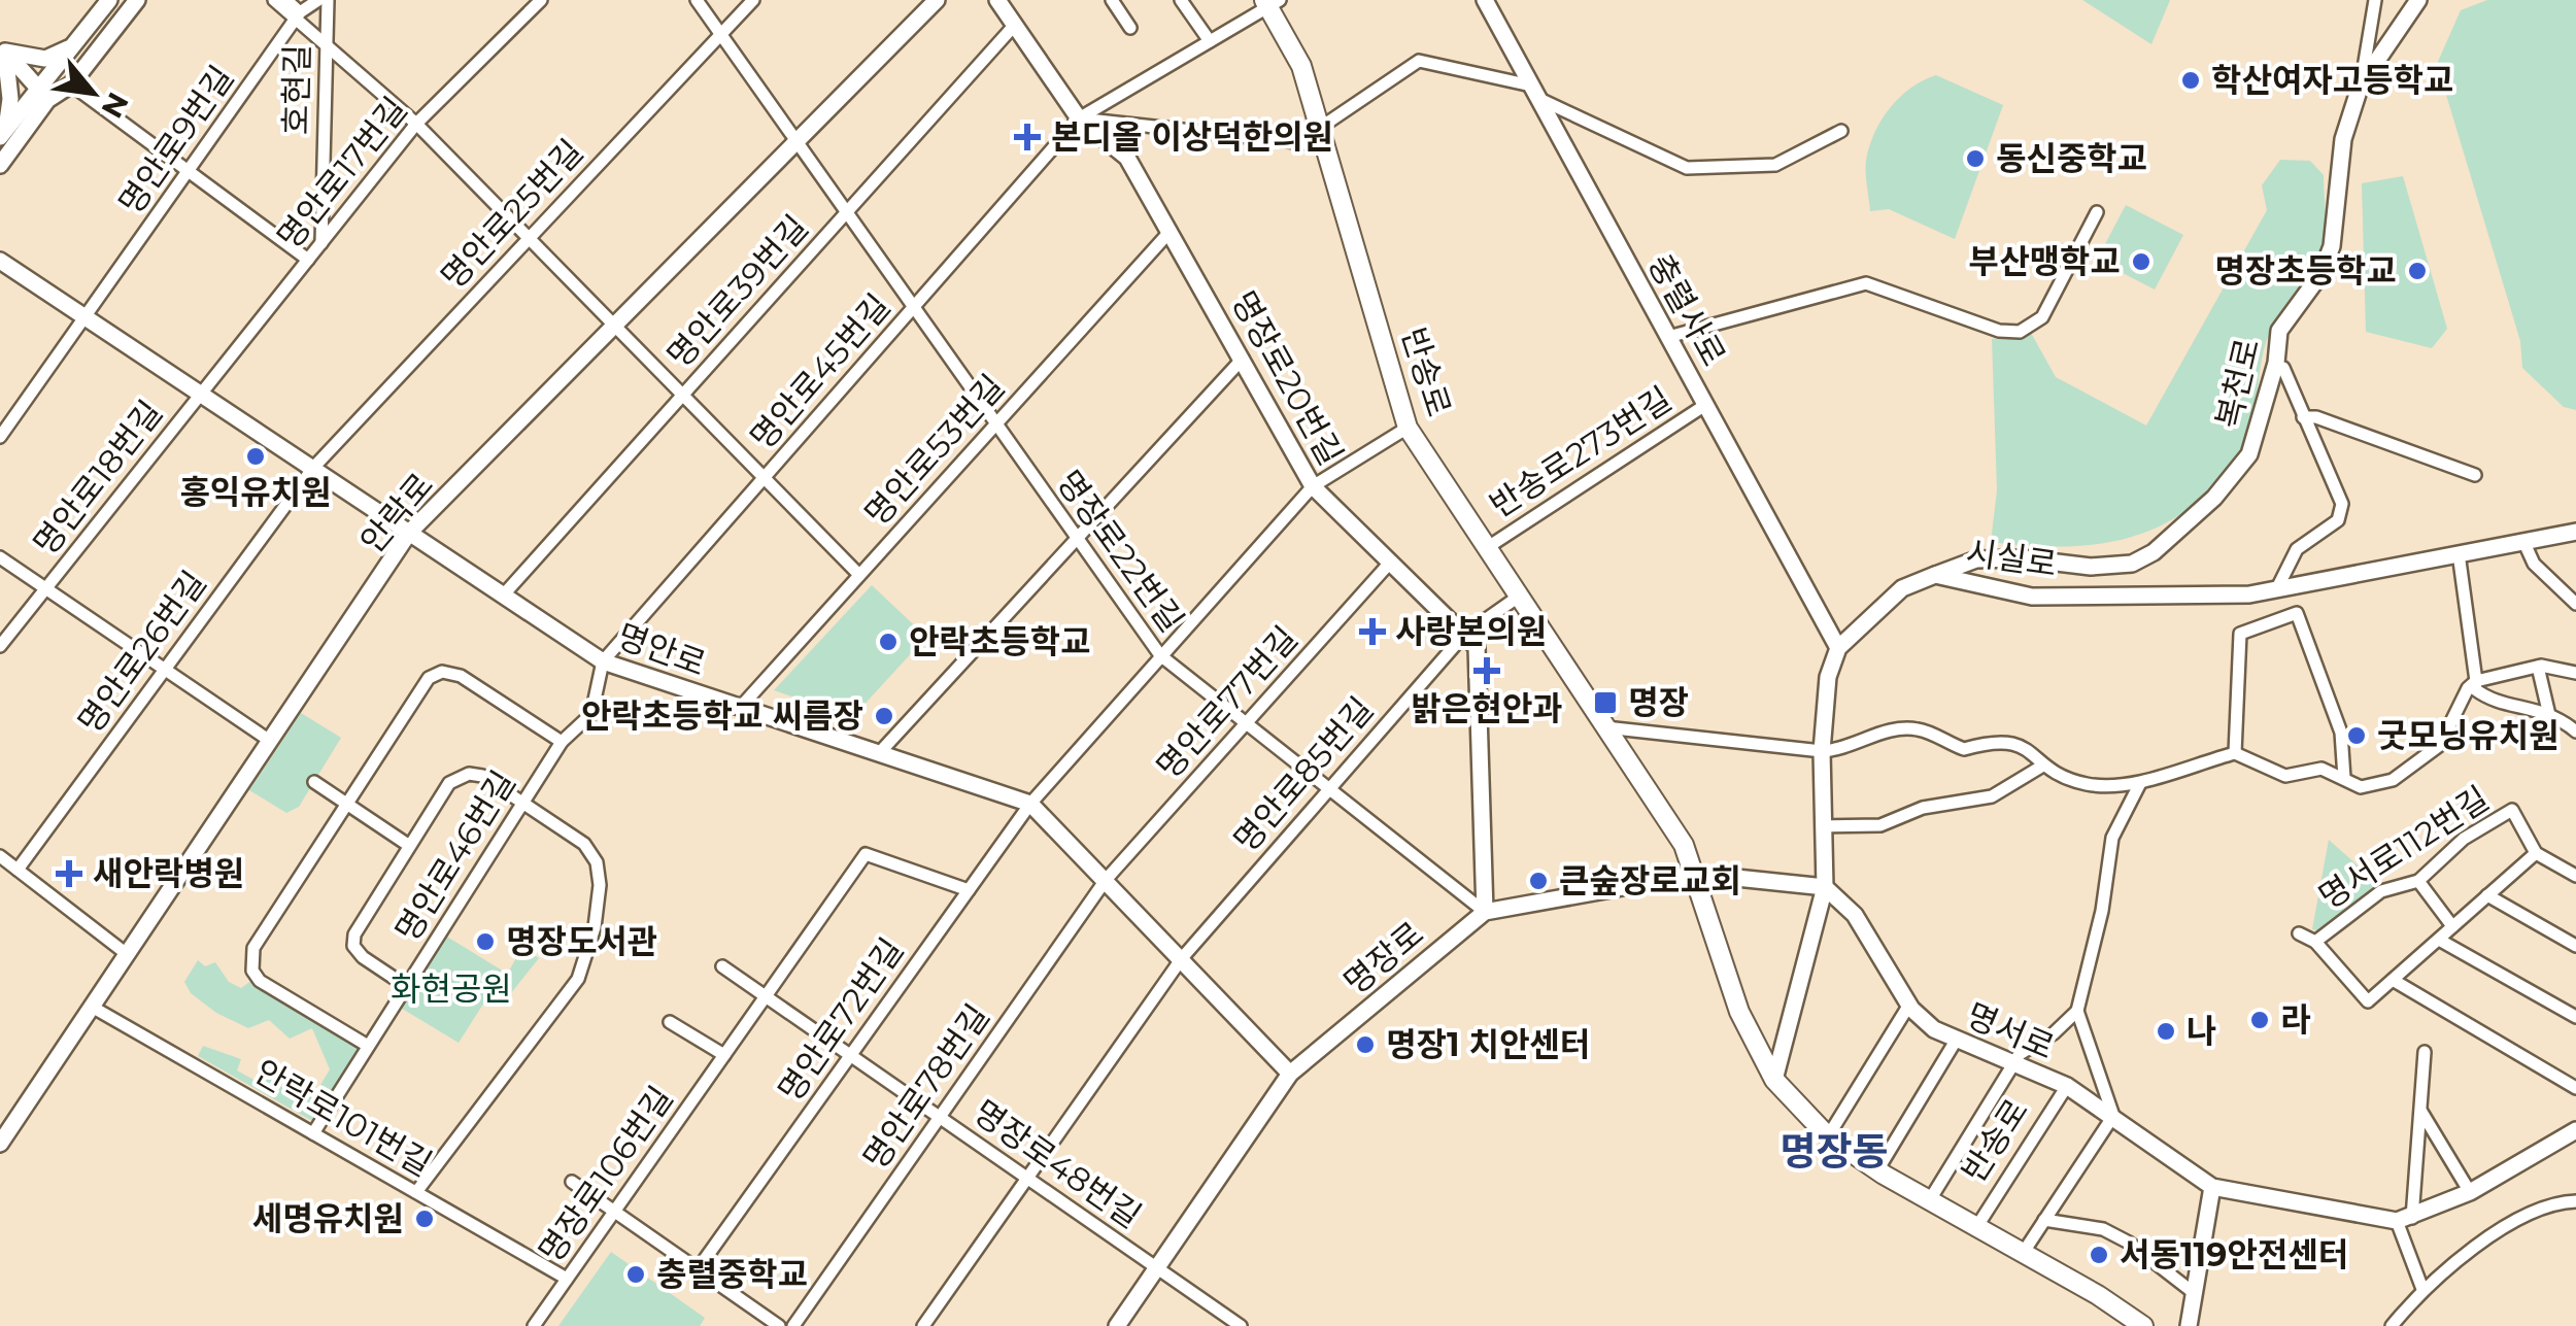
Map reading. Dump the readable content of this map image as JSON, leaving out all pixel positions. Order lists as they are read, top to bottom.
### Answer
{
  "streets": {
    "main road": [
      "충렬사로",
      "반송로",
      "명장로20번길",
      "복천로",
      "안락로",
      "시실로",
      "명안로",
      "명장로",
      "명서로"
    ],
    "street": [
      "호현길",
      "명안로9번길",
      "명안로17번길",
      "명안로25번길",
      "명안로39번길",
      "명안로45번길",
      "명안로53번길",
      "반송로273번길",
      "명안로18번길",
      "명장로22번길",
      "명안로26번길",
      "명안로77번길",
      "명안로85번길",
      "명서로112번길",
      "명안로46번길",
      "명안로72번길",
      "명안로78번길",
      "안락로101번길",
      "명장로48번길",
      "명장로106번길"
    ]
  },
  "crossings": [
    ["호현길", "명안로17번길"],
    ["명안로9번길", "명안로"],
    ["명안로17번길", "명안로18번길"],
    ["명안로17번길", "명안로"],
    ["명안로25번길", "명장로22번길"],
    ["명안로25번길", "명안로"],
    ["명안로25번길", "명안로26번길"],
    ["명안로39번길", "명장로20번길"],
    ["명안로39번길", "명장로22번길"],
    ["명안로39번길", "명안로"],
    ["충렬사로", "반송로273번길"],
    ["충렬사로", "시실로"],
    ["명안로45번길", "반송로"],
    ["명안로45번길", "명장로20번길"],
    ["명안로45번길", "명장로22번길"],
    ["명안로45번길", "명안로"],
    ["명안로45번길", "명안로46번길"],
    ["반송로", "반송로273번길"],
    ["반송로", "명안로85번길"],
    ["반송로", "명장로"],
    ["반송로", "명안로72번길"],
    ["반송로", "명서로"],
    ["명장로20번길", "명안로53번길"],
    ["명장로20번길", "명장로22번길"],
    ["명장로20번길", "명안로77번길"],
    ["명장로20번길", "명안로85번길"],
    ["명장로20번길", "명장로"],
    ["명장로20번길", "명안로72번길"],
    ["복천로", "시실로"],
    ["명안로53번길", "명장로22번길"],
    ["명안로53번길", "명안로"],
    ["명안로18번길", "명안로"],
    ["안락로", "명장로22번길"],
    ["안락로", "명안로"],
    ["안락로", "안락로101번길"],
    ["명장로22번길", "명안로77번길"],
    ["명장로22번길", "명안로85번길"],
    ["명장로22번길", "명장로"],
    ["명장로22번길", "명안로72번길"],
    ["명안로", "명안로26번길"],
    ["명안로", "명안로77번길"],
    ["명안로", "명안로85번길"],
    ["명안로", "명안로46번길"],
    ["명안로", "명장로"],
    ["명안로", "명안로72번길"],
    ["명안로", "명안로78번길"],
    ["명안로77번길", "명안로78번길"],
    ["명안로85번길", "명장로48번길"],
    ["명안로46번길", "안락로101번길"],
    ["명장로", "명서로"],
    ["명장로", "명장로48번길"],
    ["명안로72번길", "명장로48번길"],
    ["명안로72번길", "명장로106번길"],
    ["명안로78번길", "명장로48번길"],
    ["안락로101번길", "명장로106번길"],
    ["명장로48번길", "명장로106번길"]
  ],
  "districts": ["명장동"],
  "parks": ["화현공원"],
  "places": {
    "other": [
      "학산여자고등학교",
      "동신중학교",
      "부산맹학교",
      "명장초등학교",
      "홍익유치원",
      "안락초등학교",
      "안락초등학교 씨름장",
      "굿모닝유치원",
      "큰숲장로교회",
      "명장도서관",
      "라",
      "나",
      "명장1 치안센터",
      "세명유치원",
      "서동119안전센터",
      "충렬중학교"
    ],
    "health": [
      "본디올 이상덕한의원",
      "사랑본의원",
      "밝은현안과",
      "새안락병원"
    ],
    "transit": ["명장"]
  },
  "north": "bottom right"
}
